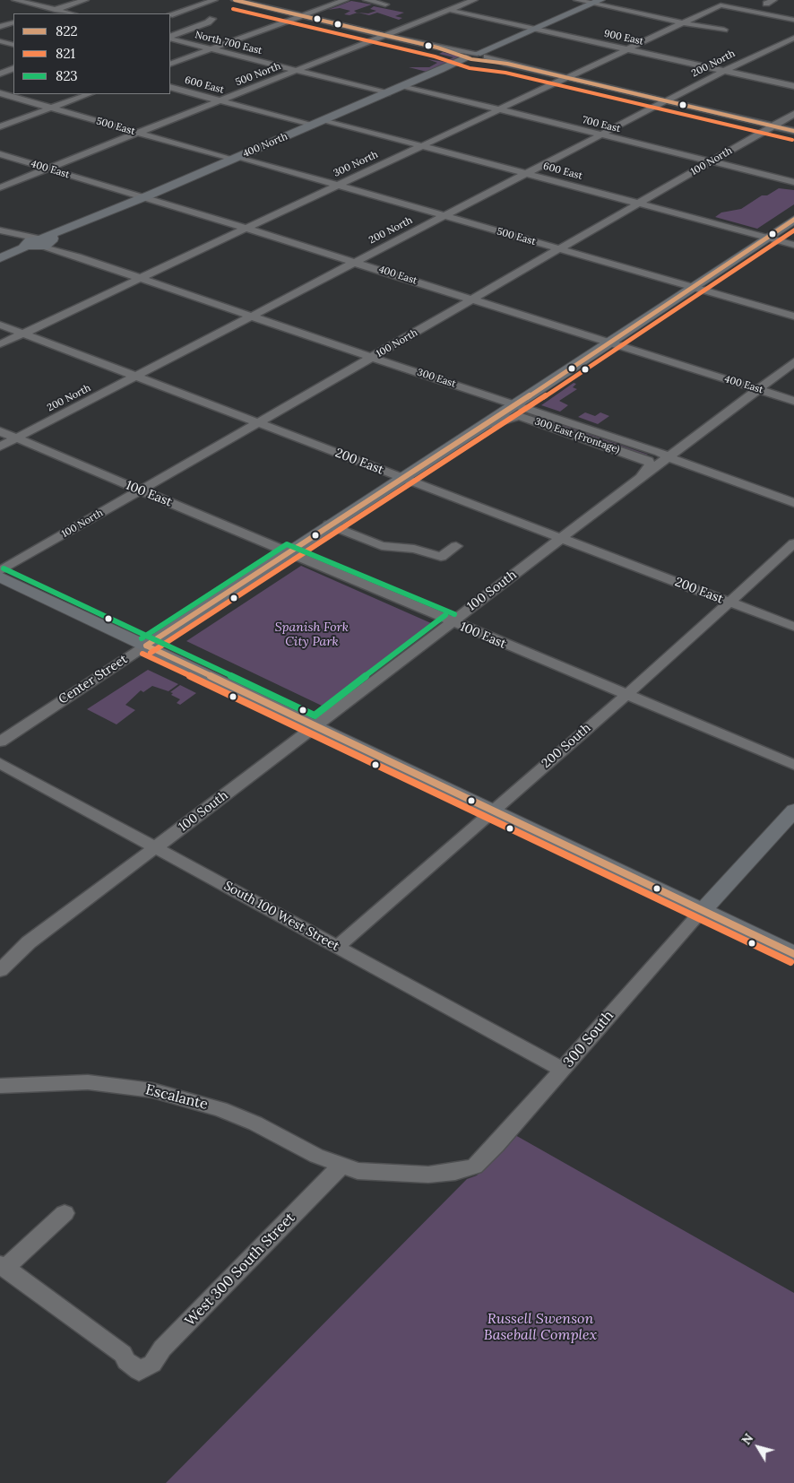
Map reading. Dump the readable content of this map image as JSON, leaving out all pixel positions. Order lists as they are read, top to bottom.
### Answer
{
  "streets": {
    "main road": ["400 North", "Center Street", "300 South"],
    "street": [
      "900 East",
      "North 700 East",
      "200 North",
      "500 North",
      "600 East",
      "700 East",
      "500 East",
      "100 North",
      "300 North",
      "400 East",
      "300 East",
      "300 East (Frontage)",
      "200 East",
      "100 East",
      "100 South",
      "200 South",
      "South 100 West Street",
      "Escalante",
      "West 300 South Street"
    ]
  },
  "crossings": [
    ["900 East", "200 North"],
    ["900 East", "500 North"],
    ["900 East", "300 North"],
    ["North 700 East", "500 North"],
    ["North 700 East", "400 North"],
    ["200 North", "600 East"],
    ["200 North", "700 East"],
    ["200 North", "500 East"],
    ["200 North", "400 East"],
    ["200 North", "300 East"],
    ["200 North", "200 East"],
    ["200 North", "100 East"],
    ["500 North", "600 East"],
    ["500 North", "500 East"],
    ["500 North", "400 East"],
    ["600 East", "400 North"],
    ["600 East", "100 North"],
    ["600 East", "300 North"],
    ["600 East", "Center Street"],
    ["700 East", "400 North"],
    ["700 East", "100 North"],
    ["700 East", "300 North"],
    ["500 East", "400 North"],
    ["500 East", "100 North"],
    ["500 East", "300 North"],
    ["500 East", "Center Street"],
    ["400 North", "400 East"],
    ["400 North", "300 East"],
    ["100 North", "400 East"],
    ["100 North", "300 East"],
    ["100 North", "200 East"],
    ["100 North", "100 East"],
    ["300 North", "400 East"],
    ["300 North", "300 East"],
    ["300 North", "200 East"],
    ["400 East", "100 South"],
    ["400 East", "Center Street"],
    ["300 East", "100 South"],
    ["300 East", "Center Street"],
    ["300 East (Frontage)", "100 South"],
    ["300 East (Frontage)", "Center Street"],
    ["200 East", "100 South"],
    ["200 East", "Center Street"],
    ["200 East", "200 South"],
    ["100 East", "100 South"],
    ["100 East", "Center Street"],
    ["100 East", "200 South"],
    ["100 South", "South 100 West Street"],
    ["200 South", "South 100 West Street"],
    ["South 100 West Street", "300 South"],
    ["300 South", "Escalante"],
    ["300 South", "West 300 South Street"],
    ["Escalante", "West 300 South Street"]
  ],
  "parks": ["Spanish Fork City Park", "Russell Swenson Baseball Complex"],
  "lines": ["transit line 822", "transit line 821", "transit line 823"],
  "legend": ["822", "821", "823"],
  "north": "top left"
}
